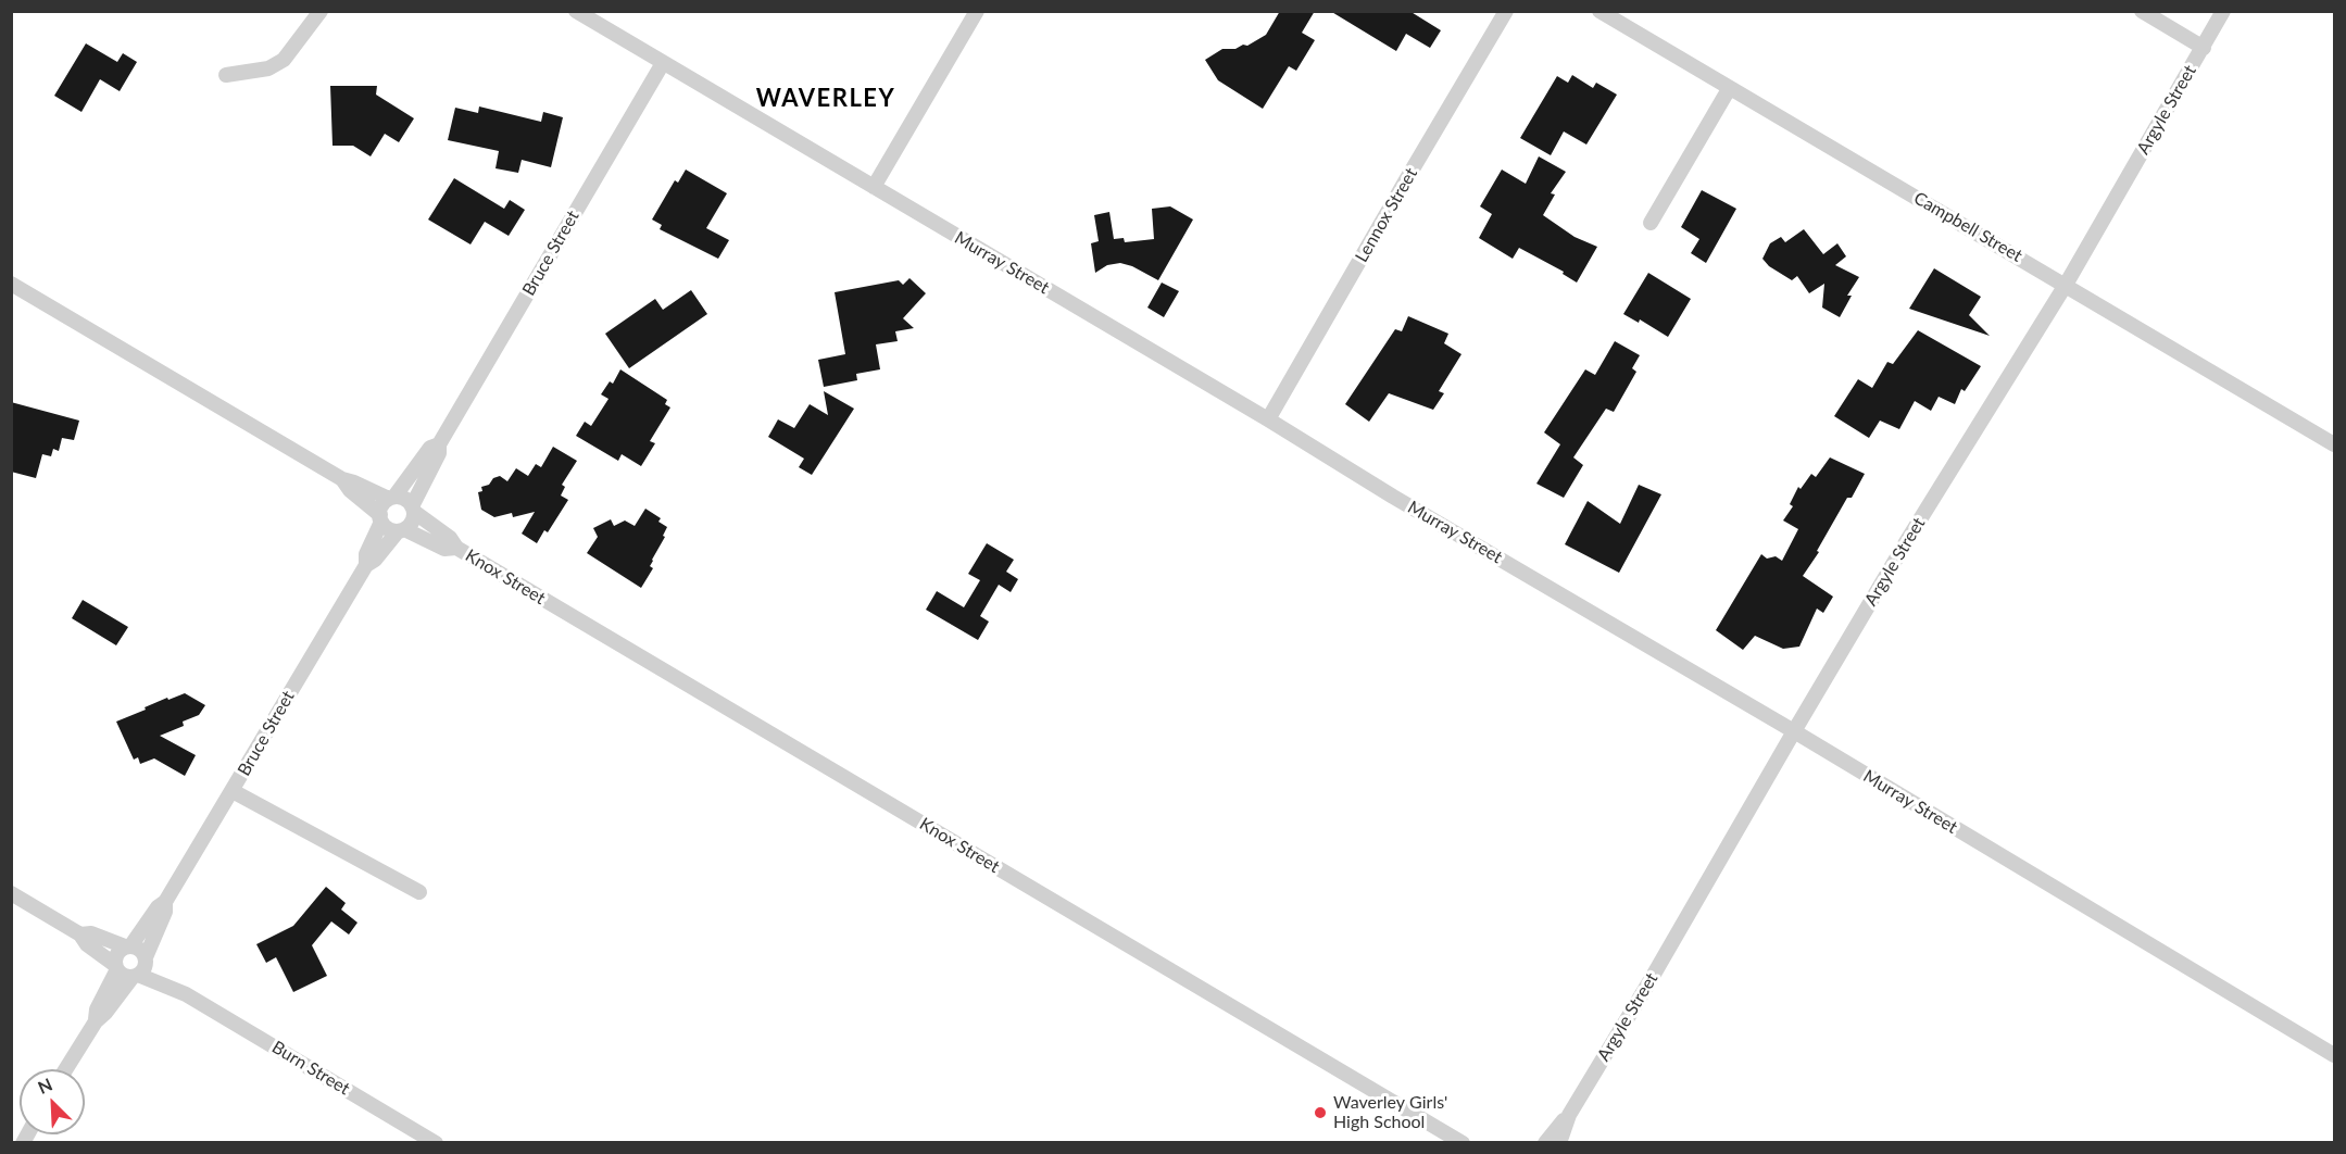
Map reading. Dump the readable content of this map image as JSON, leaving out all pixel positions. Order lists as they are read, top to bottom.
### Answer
{
  "streets": {
    "street": [
      "Argyle Street",
      "Lennox Street",
      "Campbell Street",
      "Bruce Street",
      "Murray Street",
      "Knox Street",
      "Burn Street"
    ]
  },
  "crossings": [
    ["Argyle Street", "Campbell Street"],
    ["Argyle Street", "Murray Street"],
    ["Lennox Street", "Murray Street"],
    ["Bruce Street", "Murray Street"],
    ["Bruce Street", "Knox Street"],
    ["Bruce Street", "Burn Street"]
  ],
  "districts": ["WAVERLEY"],
  "places": ["Waverley Girls' High School"],
  "north": "top left"
}
